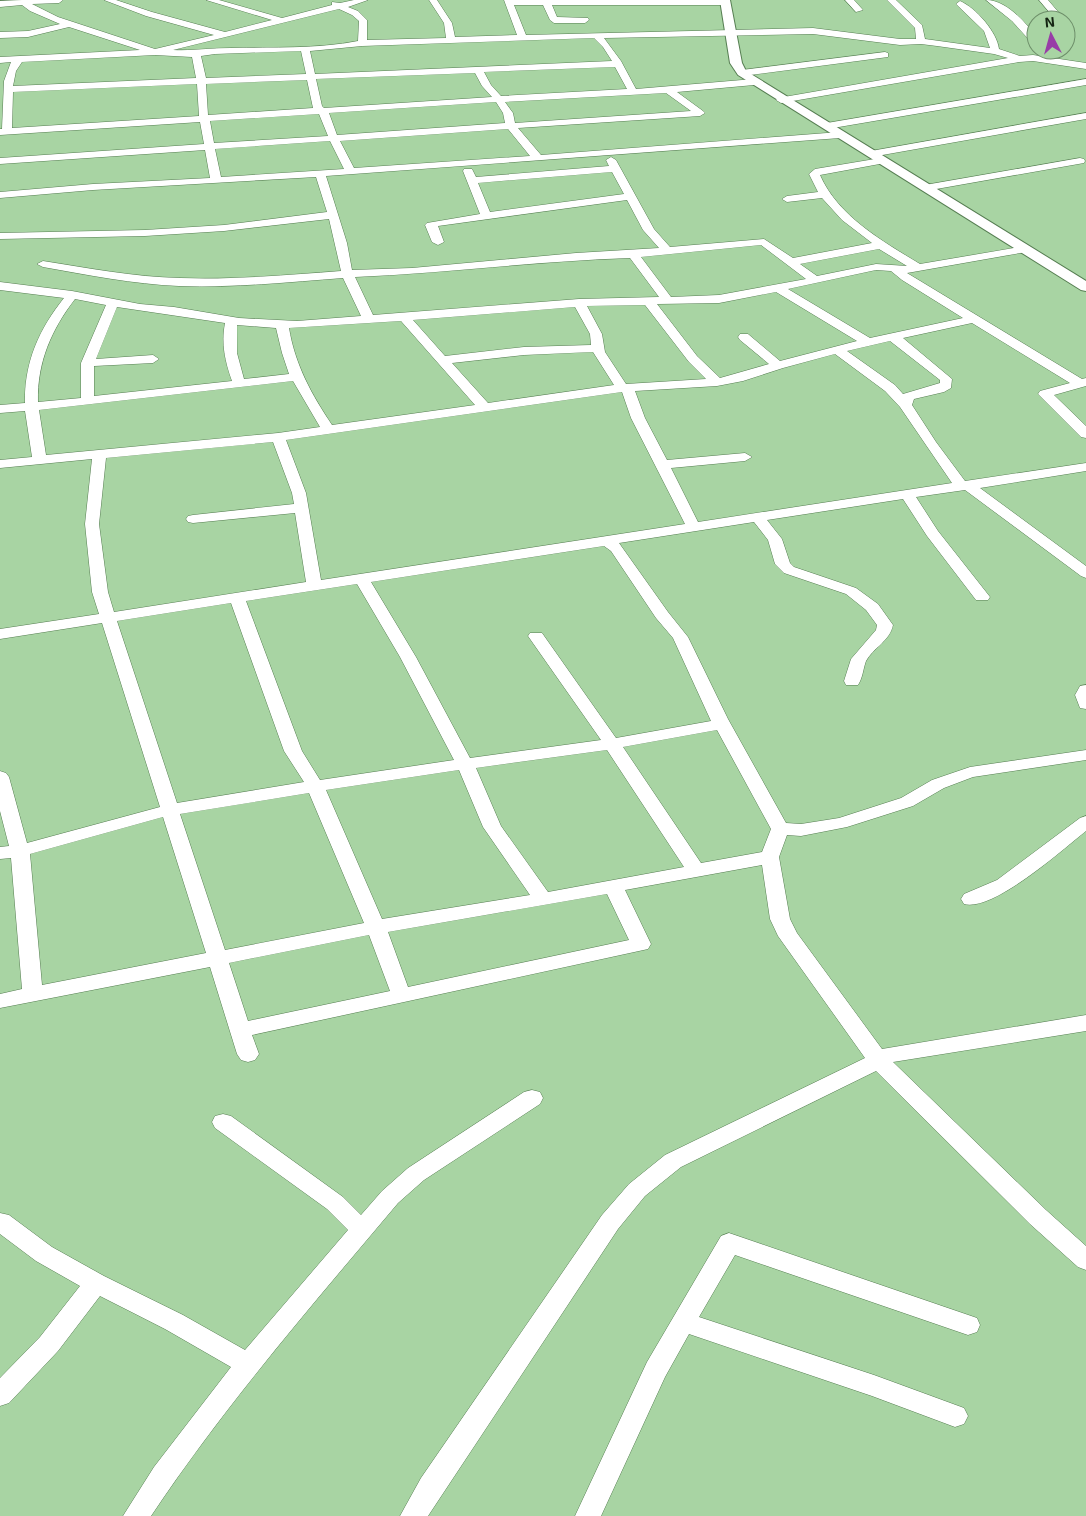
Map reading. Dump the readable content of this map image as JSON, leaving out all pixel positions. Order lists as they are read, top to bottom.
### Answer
{
  "north": "top"
}
